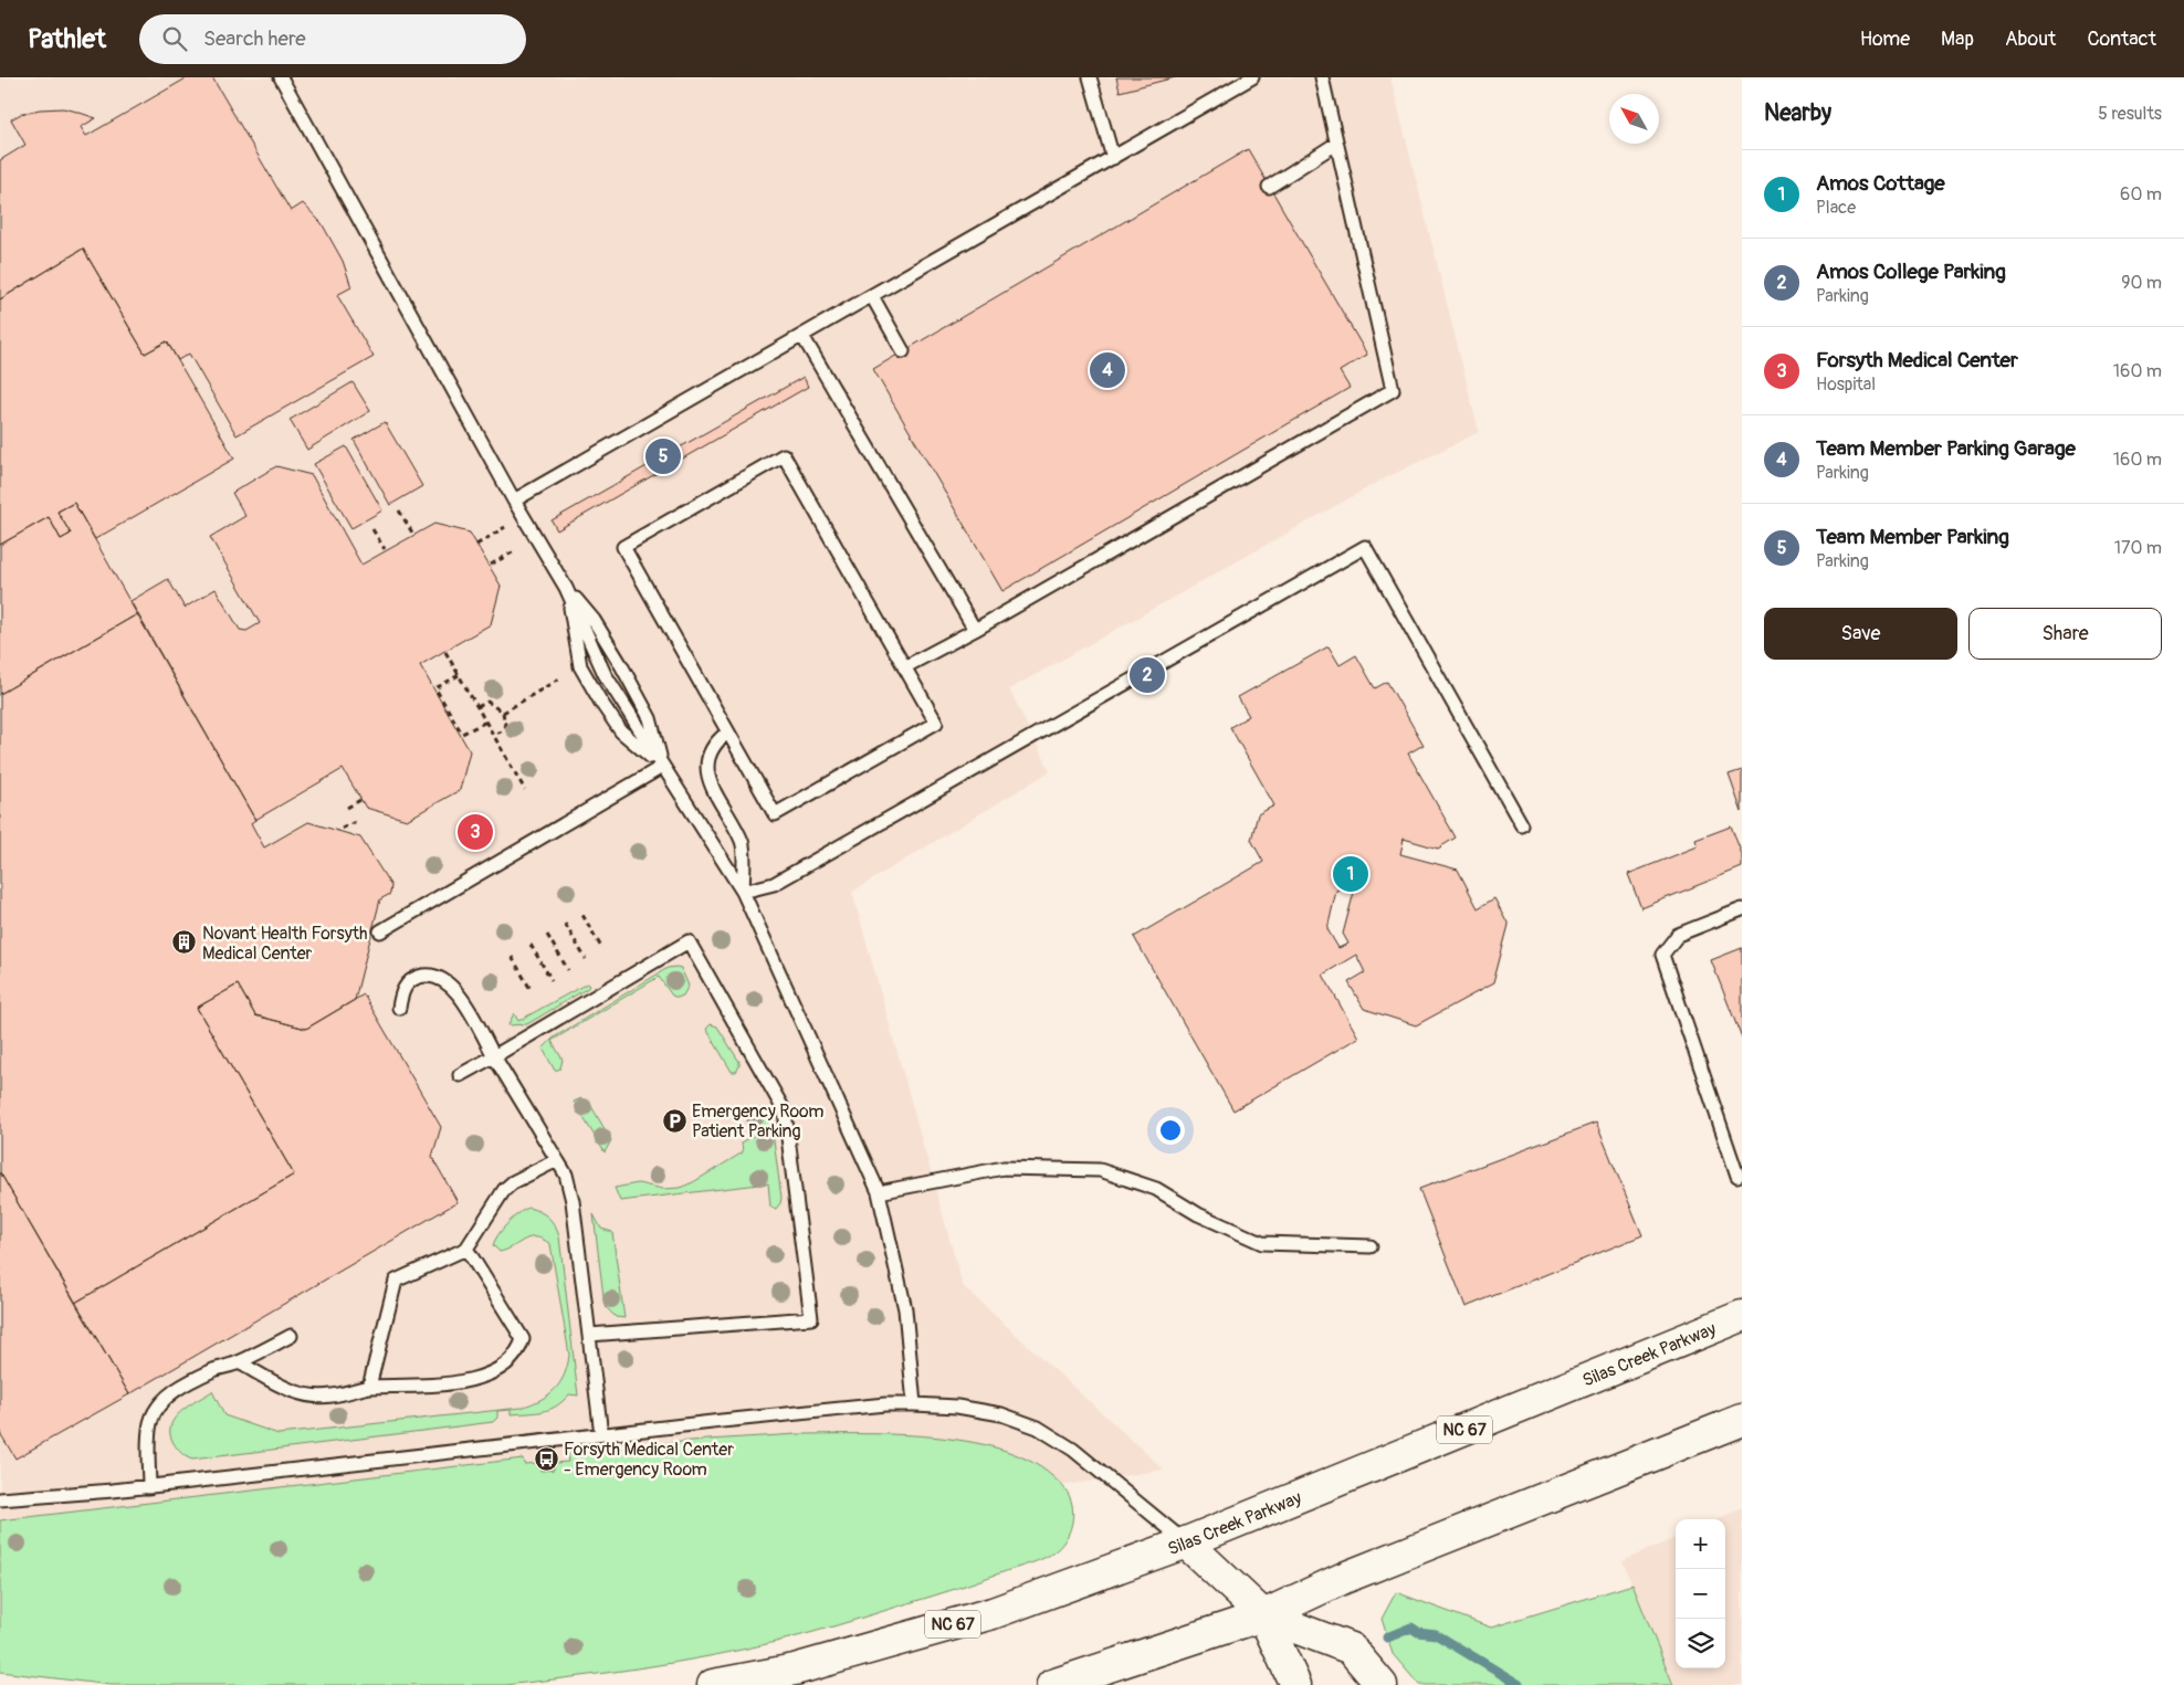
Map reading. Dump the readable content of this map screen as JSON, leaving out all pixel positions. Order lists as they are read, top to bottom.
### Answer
{
  "streets": {
    "main road": ["Silas Creek Parkway", "NC 67"]
  },
  "places": {
    "building": ["Novant Health Forsyth Medical Center"],
    "parking": ["Emergency Room Patient Parking"],
    "bus stop": ["Forsyth Medical Center - Emergency Room"]
  },
  "north": "top left",
  "page": {
    "header": "Pathlet",
    "search": "Search here",
    "nav": [
      "Home",
      "Map",
      "About",
      "Contact"
    ],
    "heading": ["Nearby", "5 results"],
    "list": [
      {
        "mark": "1",
        "name": "Amos Cottage",
        "note": "Place",
        "value": "60 m"
      },
      {
        "mark": "2",
        "name": "Amos College Parking",
        "note": "Parking",
        "value": "90 m"
      },
      {
        "mark": "3",
        "name": "Forsyth Medical Center",
        "note": "Hospital",
        "value": "160 m"
      },
      {
        "mark": "4",
        "name": "Team Member Parking Garage",
        "note": "Parking",
        "value": "160 m"
      },
      {
        "mark": "5",
        "name": "Team Member Parking",
        "note": "Parking",
        "value": "170 m"
      }
    ],
    "pins": [
      "4",
      "5",
      "2",
      "3",
      "1"
    ],
    "buttons": ["Save", "Share"],
    "map_buttons": ["+", "−"]
  }
}
